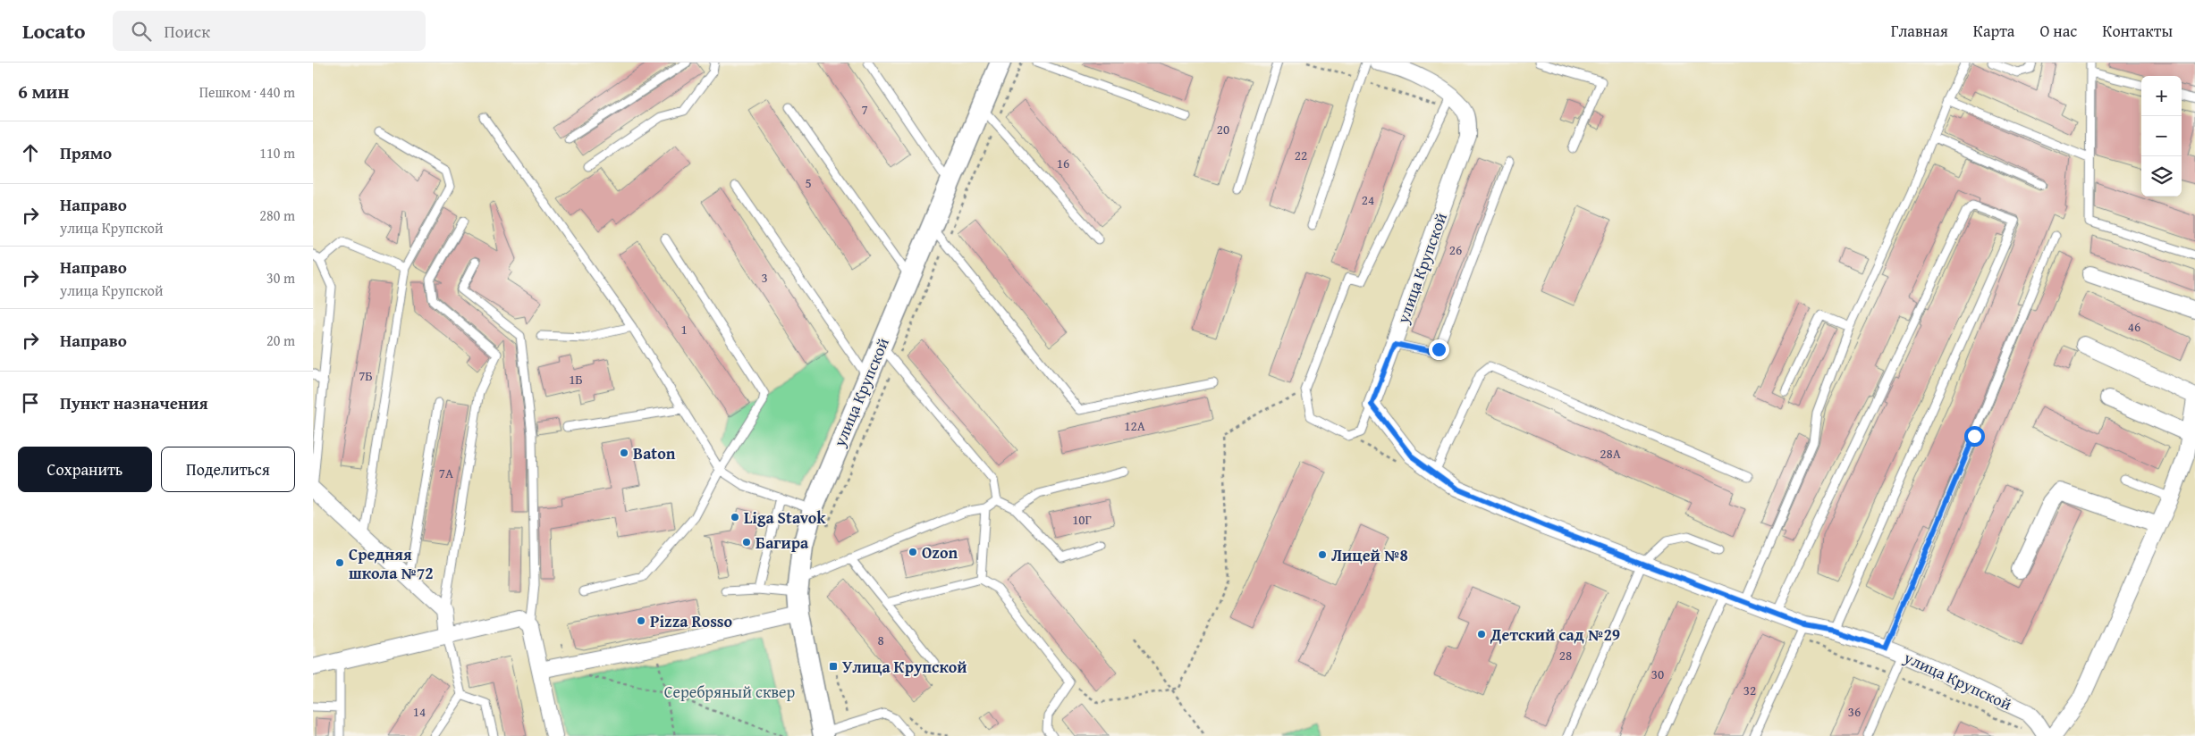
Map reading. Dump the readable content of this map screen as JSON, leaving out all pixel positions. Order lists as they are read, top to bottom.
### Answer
{
  "streets": {
    "street": ["улица Крупской"]
  },
  "parks": ["Серебряный сквер"],
  "places": {
    "other": [
      "Baton",
      "Liga Stavok",
      "Багира",
      "Ozon",
      "Лицей №8",
      "Средняя школа №72",
      "Pizza Rosso",
      "Детский сад №29"
    ],
    "transit": ["Улица Крупской"]
  },
  "house_numbers": [
    "7",
    "20",
    "22",
    "16",
    "5",
    "24",
    "26",
    "3",
    "46",
    "1",
    "7Б",
    "1Б",
    "12А",
    "28А",
    "7А",
    "10Г",
    "8",
    "28",
    "30",
    "32",
    "14",
    "36"
  ],
  "page": {
    "header": "Locato",
    "search": "Поиск",
    "nav": [
      "Главная",
      "Карта",
      "О нас",
      "Контакты"
    ],
    "heading": ["6 мин", "Пешком · 440 m"],
    "map_buttons": ["+", "−"],
    "list": [
      ["Прямо", "110 m"],
      ["Направо", "улица Крупской", "280 m"],
      ["Направо", "улица Крупской", "30 m"],
      ["Направо", "20 m"],
      "Пункт назначения"
    ],
    "buttons": ["Сохранить", "Поделиться"]
  }
}
